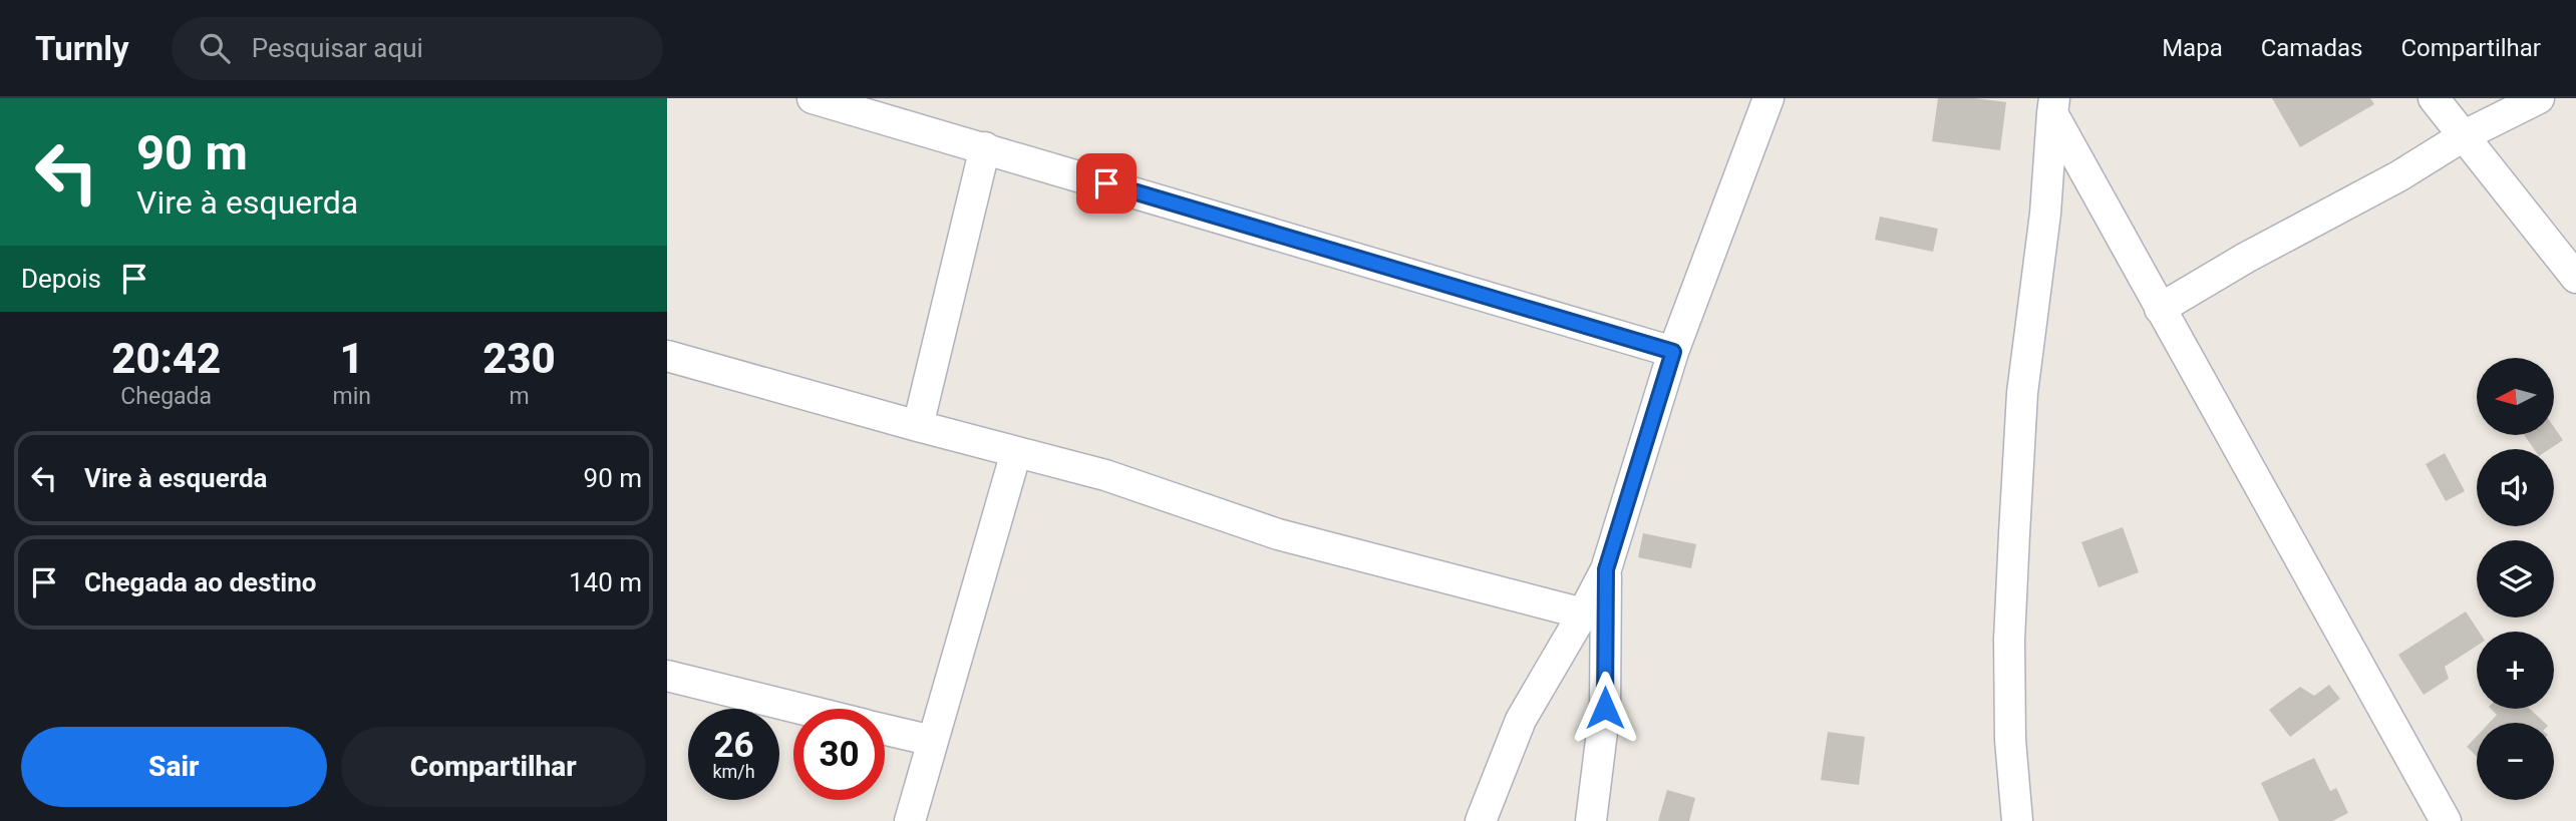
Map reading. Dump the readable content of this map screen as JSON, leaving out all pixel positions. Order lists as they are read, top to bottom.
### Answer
{
  "north": "left",
  "page": {
    "header": "Turnly",
    "search": "Pesquisar aqui",
    "nav": ["Mapa", "Camadas", "Compartilhar"],
    "turn": ["90 m", "Vire à esquerda"],
    "then": "Depois",
    "eta": [
      "20:42",
      "Chegada",
      "1",
      "min",
      "230",
      "m"
    ],
    "map_buttons": ["+", "−"],
    "list": [
      {
        "name": "Vire à esquerda",
        "value": "90 m"
      },
      {
        "name": "Chegada ao destino",
        "value": "140 m"
      }
    ],
    "speed": "26 km/h",
    "limit": "30",
    "buttons": ["Sair", "Compartilhar"]
  }
}
